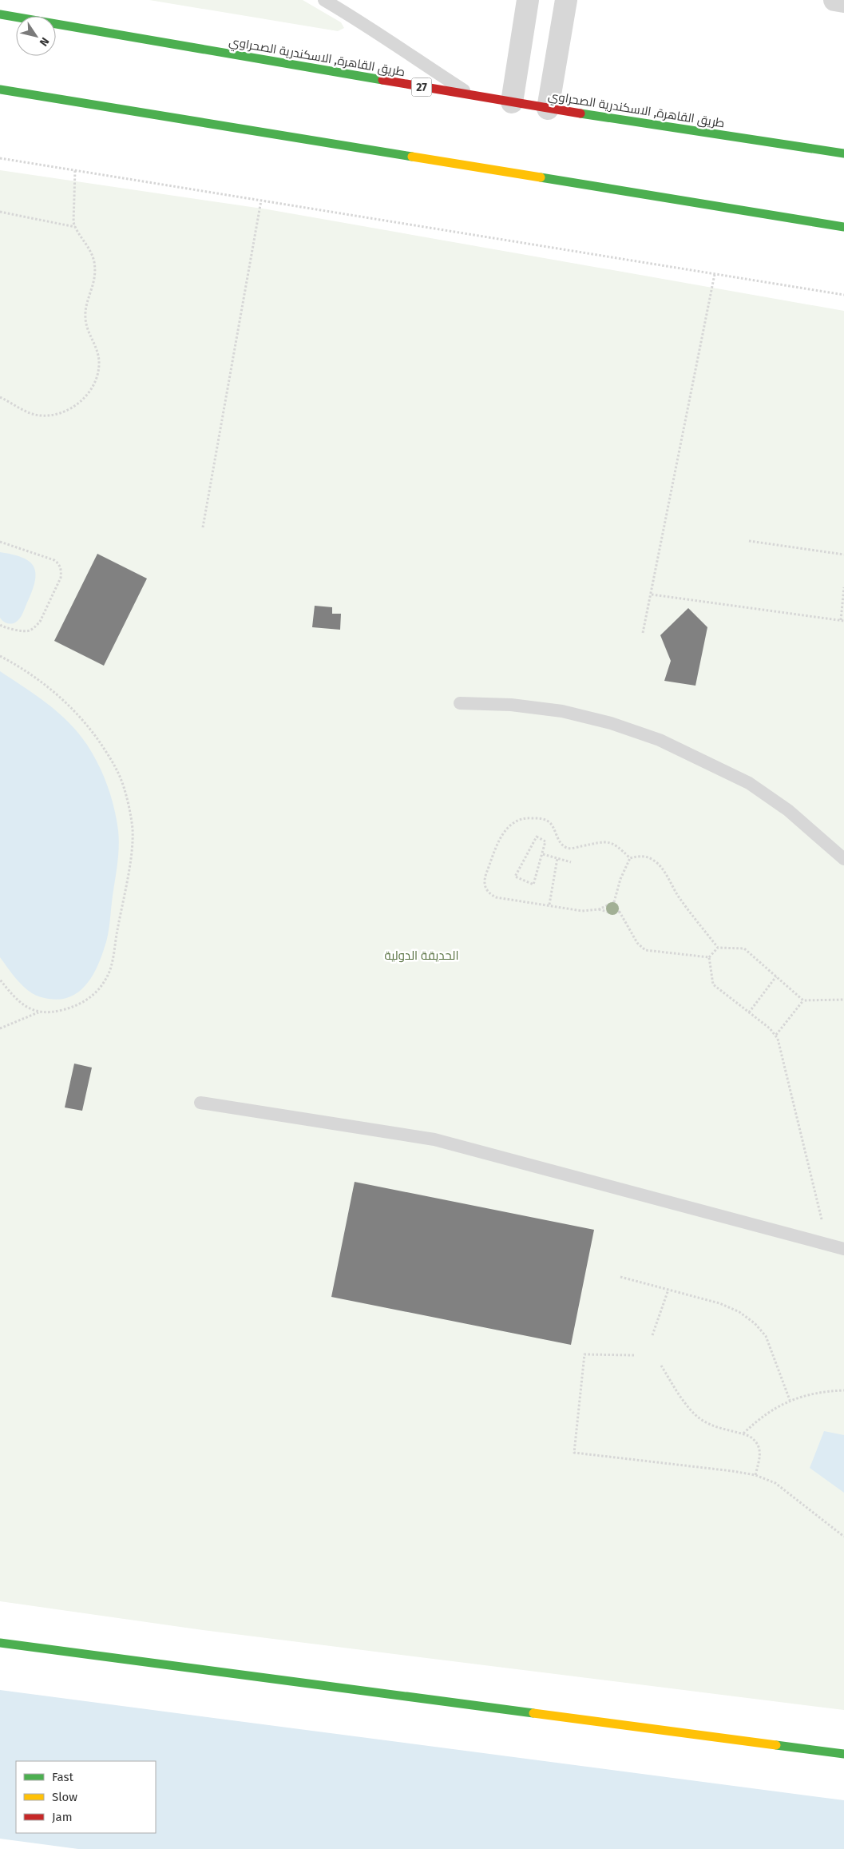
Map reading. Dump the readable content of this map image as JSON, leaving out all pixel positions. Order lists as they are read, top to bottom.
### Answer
{
  "streets": {
    "main road": ["طريق القاهرة, الاسكندرية الصحراوي", "27"]
  },
  "parks": ["الحديقة الدولية"],
  "legend": ["Fast", "Slow", "Jam"],
  "north": "bottom right"
}
